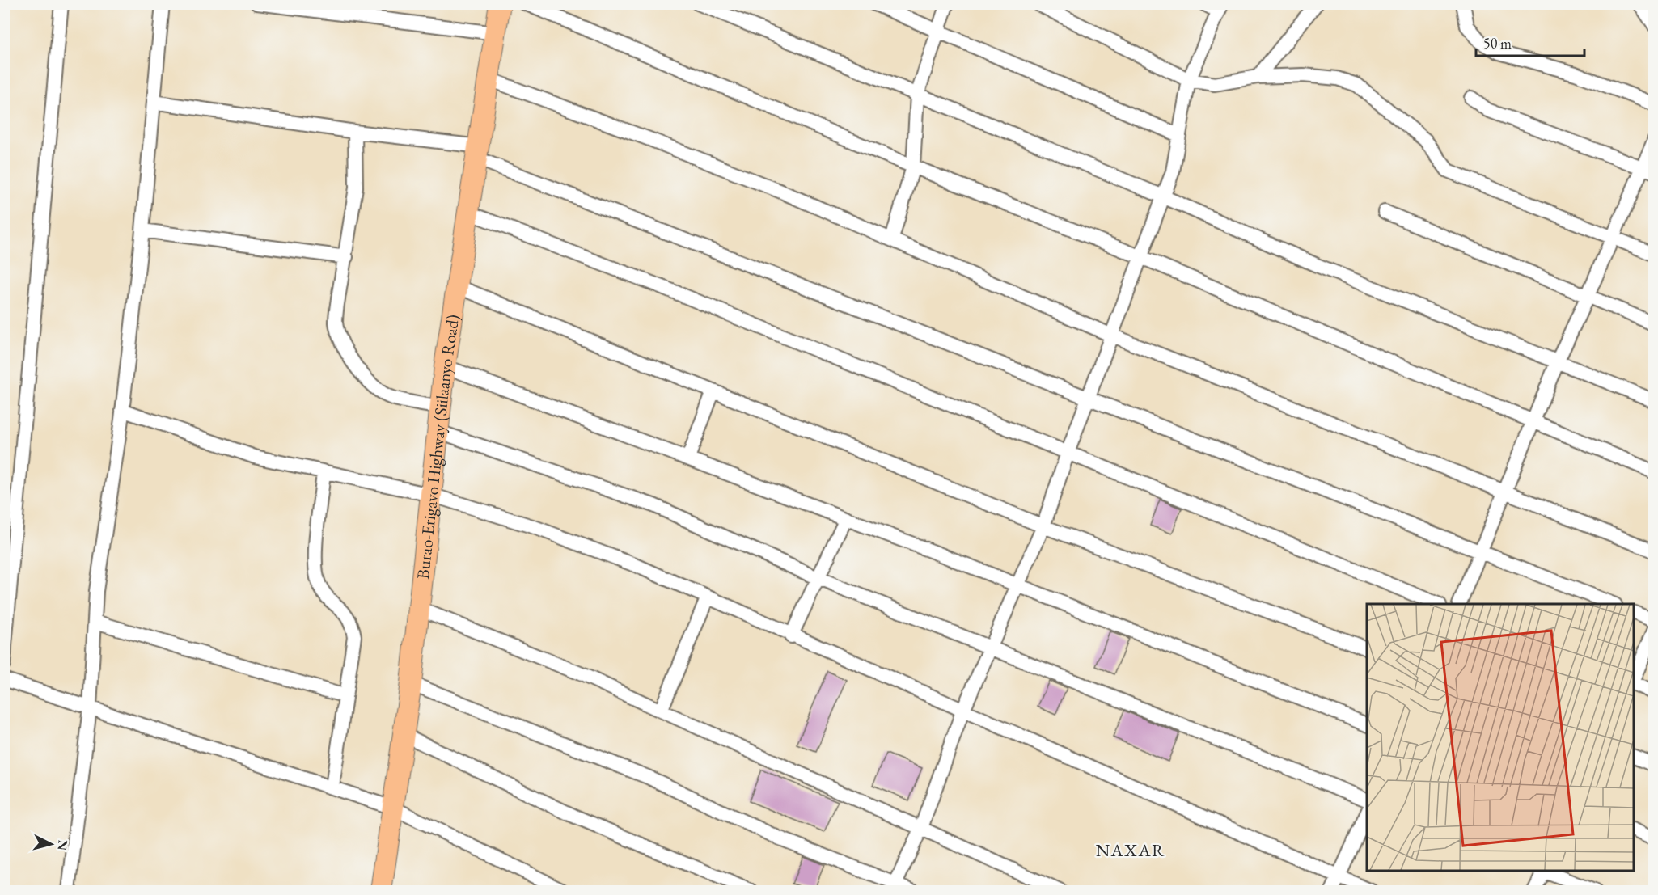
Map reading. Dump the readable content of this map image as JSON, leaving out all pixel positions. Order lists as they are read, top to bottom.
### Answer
{
  "streets": {
    "highway": ["Burao-Erigavo Highway (Siilaanyo Road)"]
  },
  "districts": ["NAXAR"],
  "scale_bar": "50 m",
  "north": "right"
}
